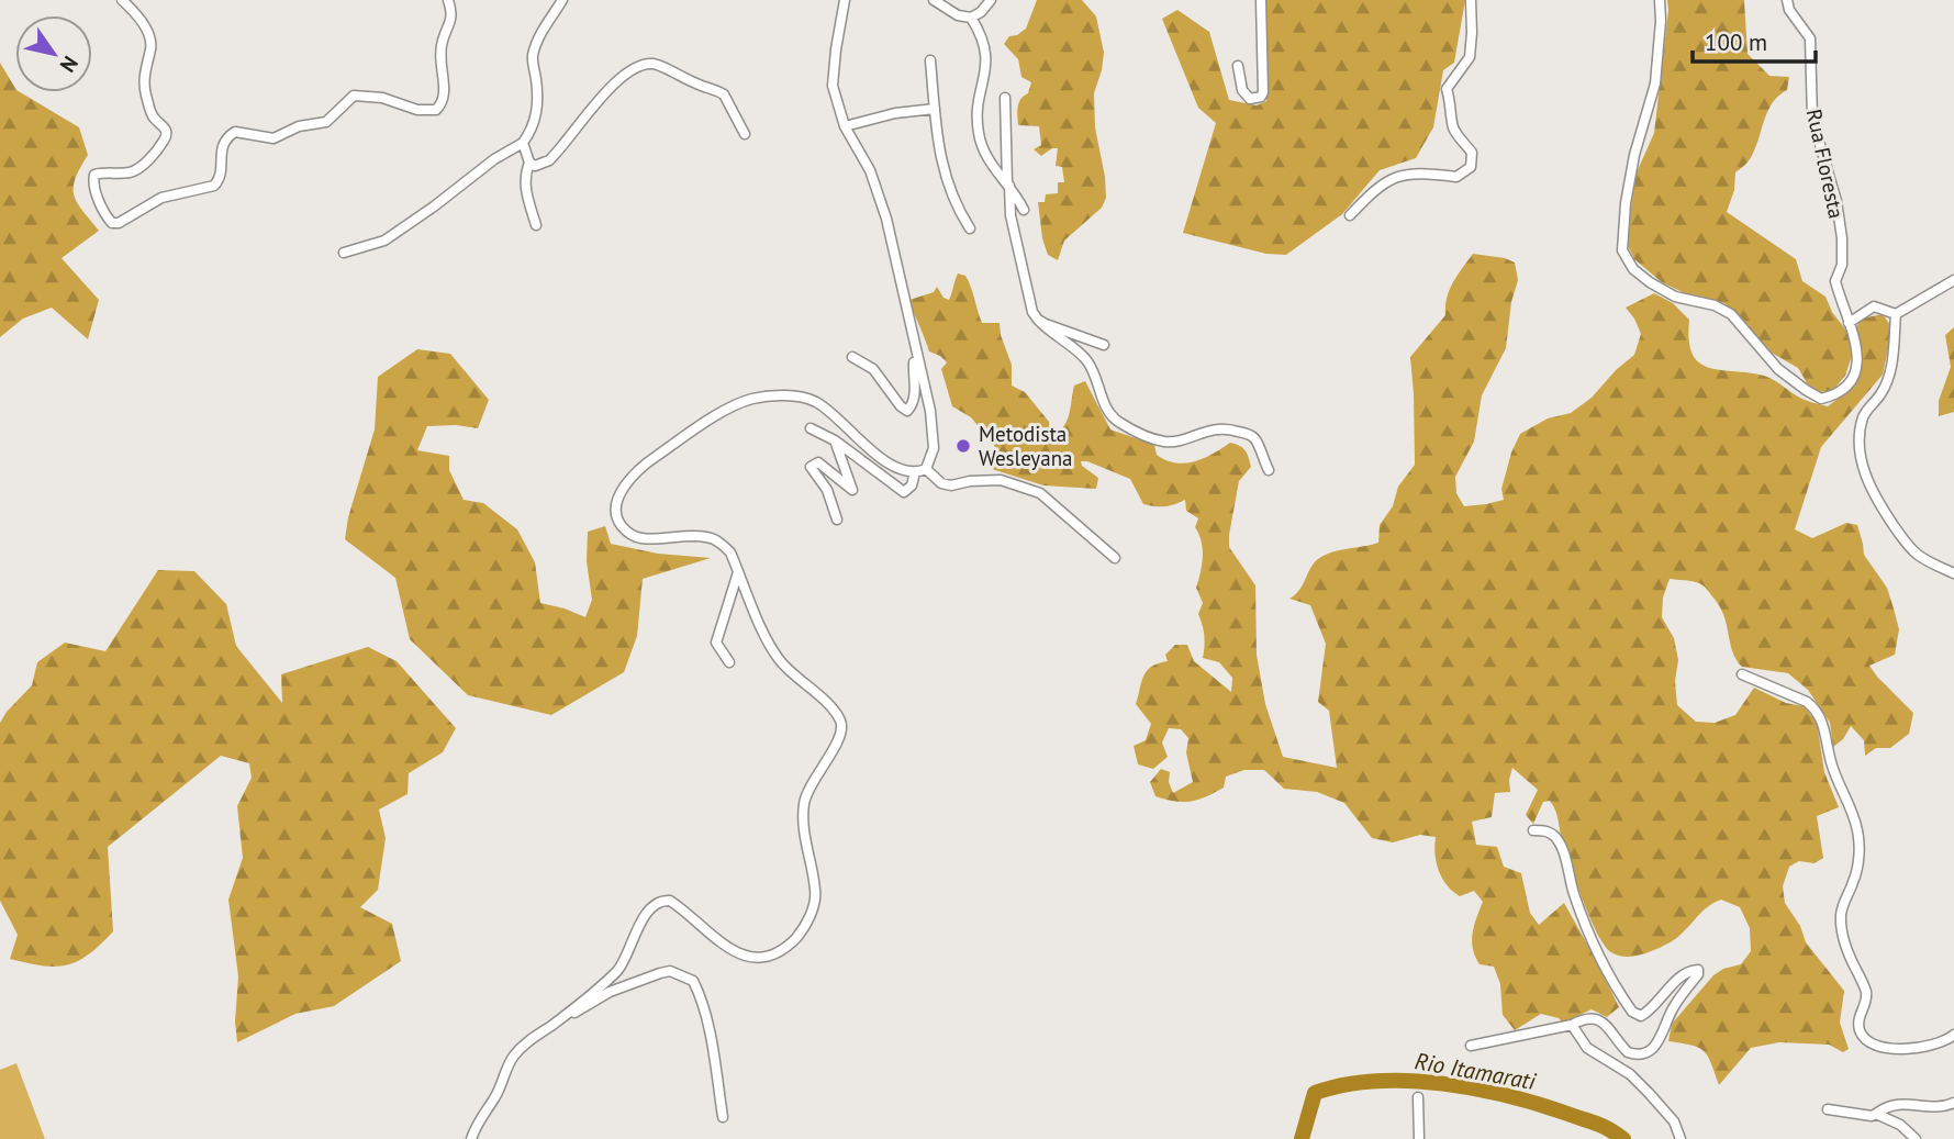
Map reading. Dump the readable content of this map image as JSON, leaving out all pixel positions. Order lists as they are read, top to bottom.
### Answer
{
  "streets": {
    "street": ["Rua Floresta"]
  },
  "water": ["Rio Itamarati"],
  "places": ["Metodista Wesleyana"],
  "scale_bar": "100 m",
  "north": "bottom right"
}
